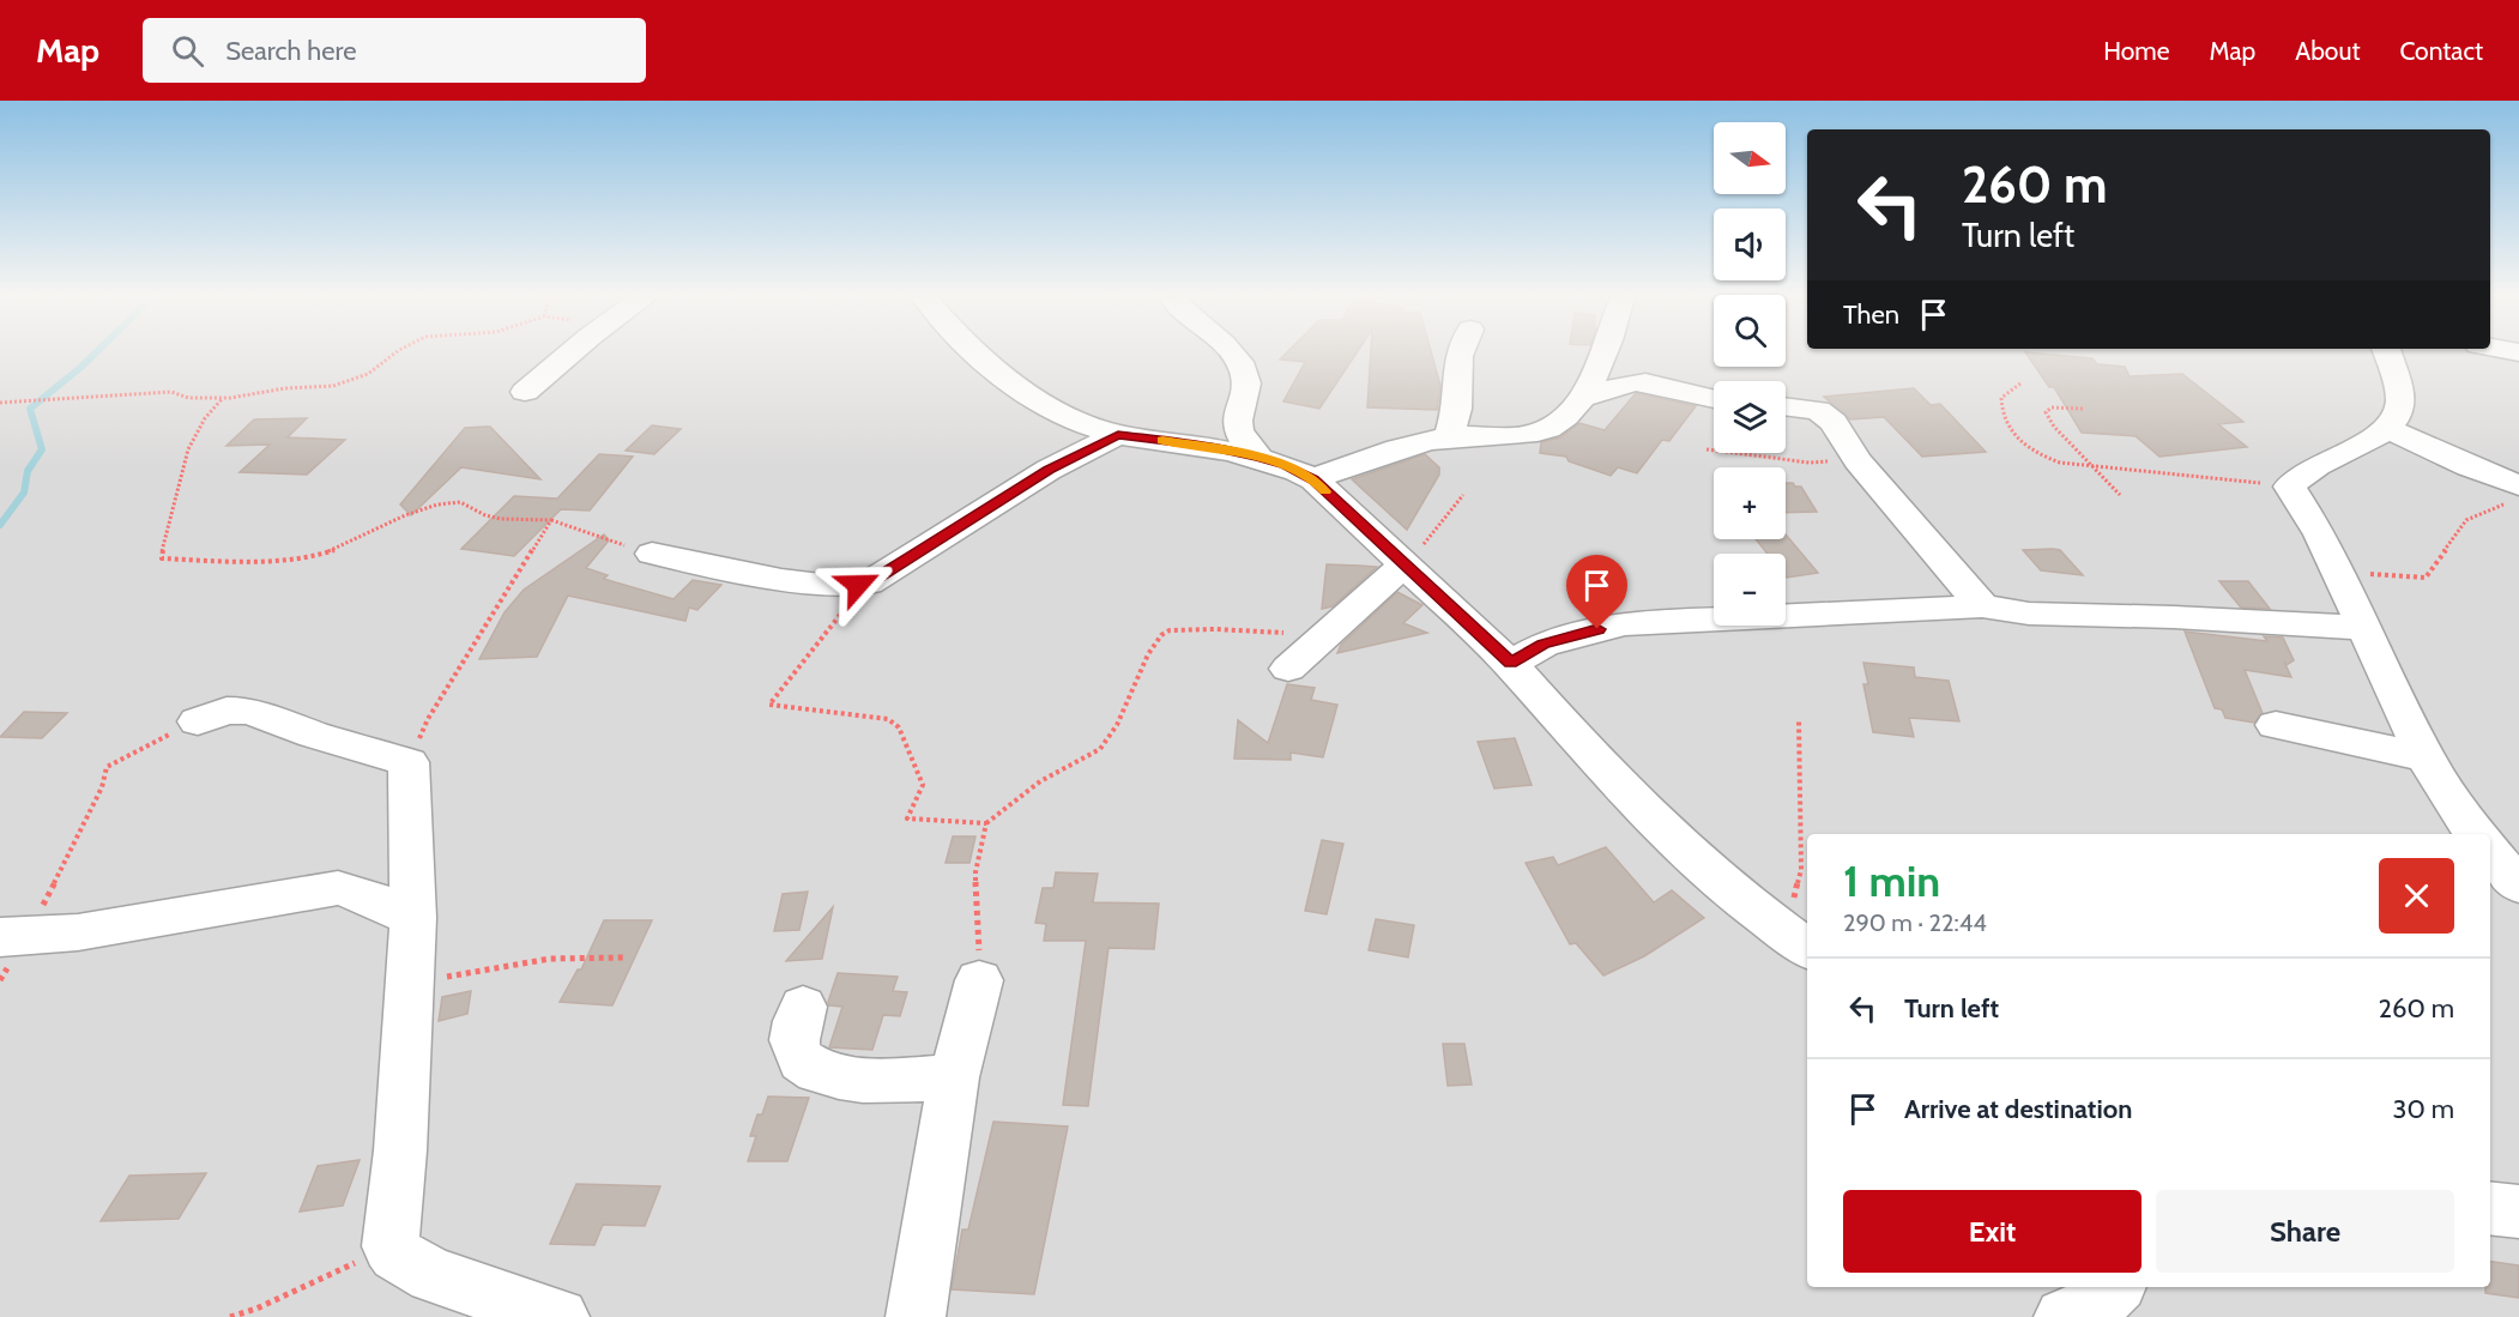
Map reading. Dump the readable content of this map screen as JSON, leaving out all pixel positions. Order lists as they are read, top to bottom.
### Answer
{
  "north": "right",
  "page": {
    "header": "Map",
    "search": "Search here",
    "nav": [
      "Home",
      "Map",
      "About",
      "Contact"
    ],
    "map_buttons": ["+", "−"],
    "turn": ["260 m", "Turn left"],
    "then": "Then",
    "heading": ["1 min", "290 m · 22:44"],
    "list": [
      {
        "name": "Turn left",
        "value": "260 m"
      },
      {
        "name": "Arrive at destination",
        "value": "30 m"
      }
    ],
    "buttons": ["Exit", "Share"]
  }
}
